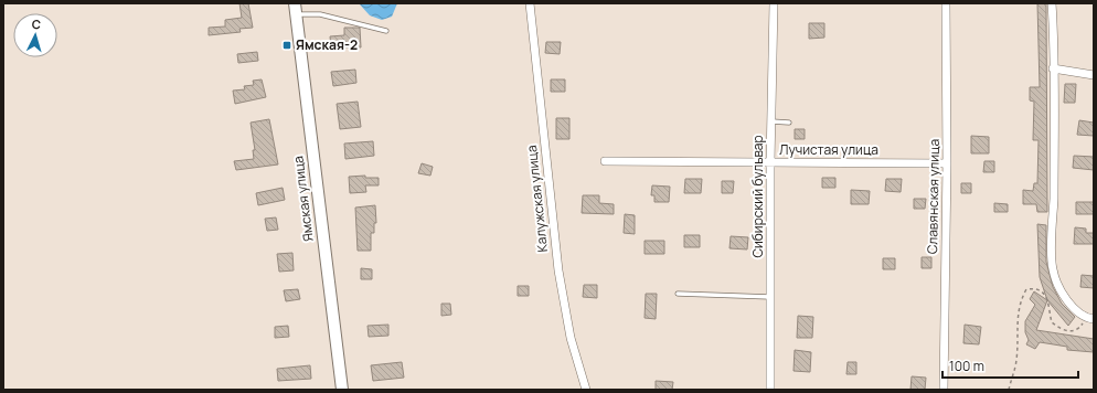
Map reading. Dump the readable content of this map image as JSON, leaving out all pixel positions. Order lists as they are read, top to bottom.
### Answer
{
  "streets": {
    "main road": ["Ямская улица"],
    "street": [
      "Лучистая улица",
      "Сибирский бульвар",
      "Славянская улица",
      "Калужская улица"
    ]
  },
  "crossings": [
    ["Лучистая улица", "Сибирский бульвар"],
    ["Лучистая улица", "Славянская улица"]
  ],
  "places": {
    "transit": ["Ямская-2"]
  },
  "scale_bar": "100 m",
  "north": "top"
}
